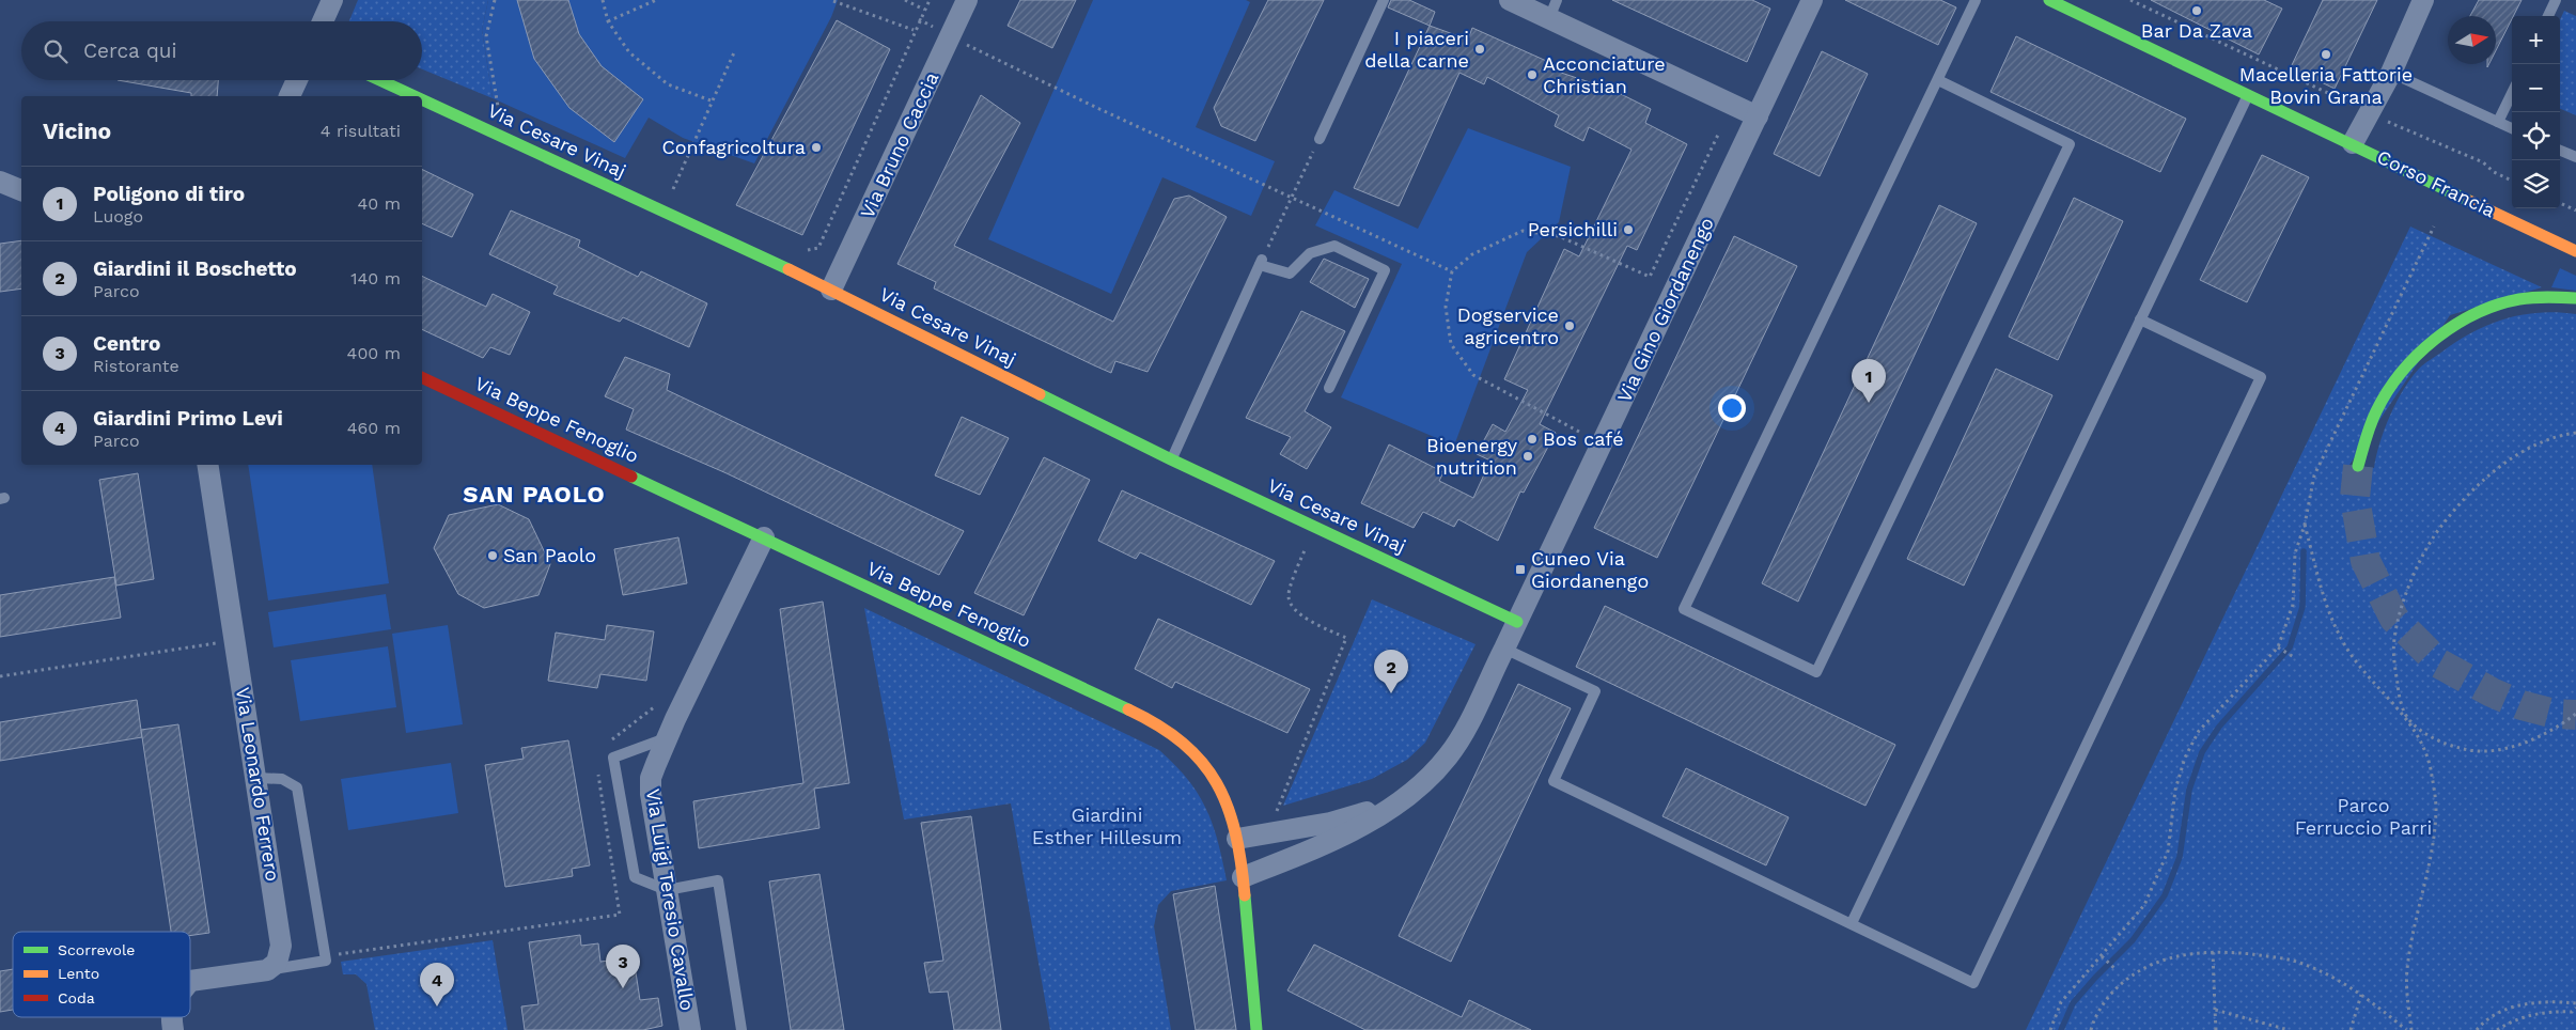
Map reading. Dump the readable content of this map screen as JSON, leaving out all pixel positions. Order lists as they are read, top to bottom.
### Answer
{
  "streets": {
    "main road": ["Via Cesare Vinaj", "Corso Francia", "Via Beppe Fenoglio"],
    "street": [
      "Via Bruno Caccia",
      "Via Gino Giordanengo",
      "Via Leonardo Ferrero",
      "Via Luigi Teresio Cavallo"
    ]
  },
  "crossings": [
    ["Via Cesare Vinaj", "Via Bruno Caccia"],
    ["Via Cesare Vinaj", "Via Gino Giordanengo"],
    ["Via Gino Giordanengo", "Via Beppe Fenoglio"],
    ["Via Beppe Fenoglio", "Via Luigi Teresio Cavallo"]
  ],
  "districts": ["SAN PAOLO"],
  "parks": ["Parco Ferruccio Parri", "Giardini Esther Hillesum"],
  "places": {
    "other": [
      "Bar Da Zava",
      "I piaceri della carne",
      "Macelleria Fattorie Bovin Grana",
      "Acconciature Christian",
      "Confagricoltura",
      "Persichilli",
      "Dogservice agricentro",
      "Bos café",
      "Bioenergy nutrition",
      "San Paolo"
    ],
    "transit": ["Cuneo Via Giordanengo"]
  },
  "legend": ["Scorrevole", "Lento", "Coda"],
  "north": "right",
  "page": {
    "map_buttons": ["+", "−"],
    "search": "Cerca qui",
    "heading": ["Vicino", "4 risultati"],
    "list": [
      {
        "mark": "1",
        "name": "Poligono di tiro",
        "note": "Luogo",
        "value": "40 m"
      },
      {
        "mark": "2",
        "name": "Giardini il Boschetto",
        "note": "Parco",
        "value": "140 m"
      },
      {
        "mark": "3",
        "name": "Centro",
        "note": "Ristorante",
        "value": "400 m"
      },
      {
        "mark": "4",
        "name": "Giardini Primo Levi",
        "note": "Parco",
        "value": "460 m"
      }
    ],
    "pins": [
      "1",
      "2",
      "3",
      "4"
    ]
  }
}
